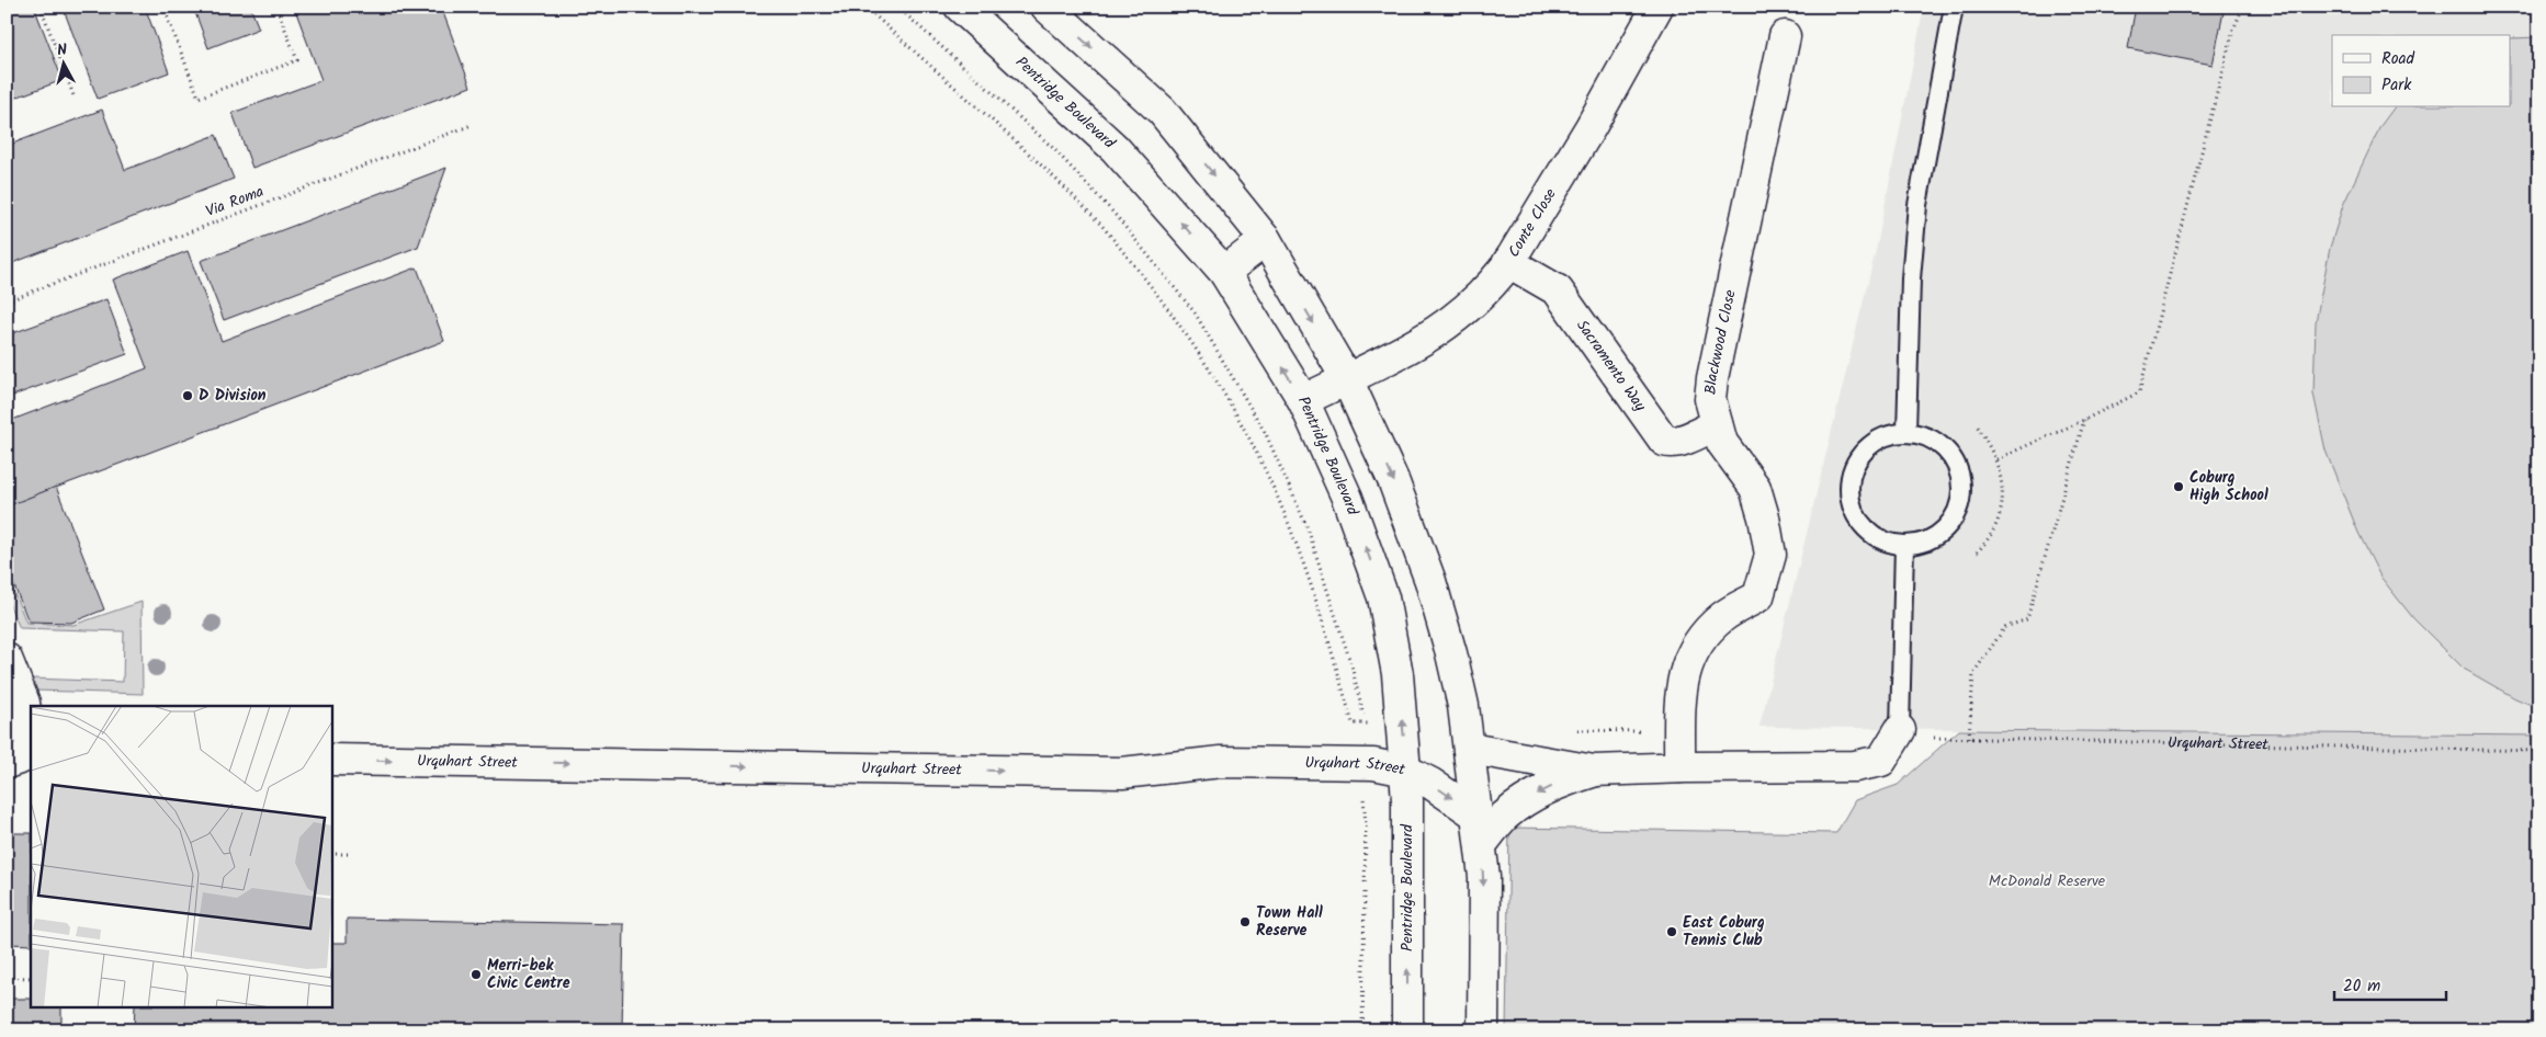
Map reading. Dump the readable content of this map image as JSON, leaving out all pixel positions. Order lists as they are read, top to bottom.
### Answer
{
  "streets": {
    "street": [
      "Pentridge Boulevard",
      "Conte Close",
      "Blackwood Close",
      "Sacramento Way",
      "Urquhart Street"
    ],
    "path": ["Via Roma"]
  },
  "crossings": [
    ["Pentridge Boulevard", "Conte Close"],
    ["Pentridge Boulevard", "Urquhart Street"],
    ["Conte Close", "Sacramento Way"],
    ["Blackwood Close", "Sacramento Way"]
  ],
  "one_way": ["Urquhart Street"],
  "parks": ["McDonald Reserve"],
  "places": [
    "D Division",
    "Coburg High School",
    "Town Hall Reserve",
    "East Coburg Tennis Club",
    "Merri-bek Civic Centre"
  ],
  "legend": ["Road", "Park"],
  "scale_bar": "20 m",
  "north": "top"
}
